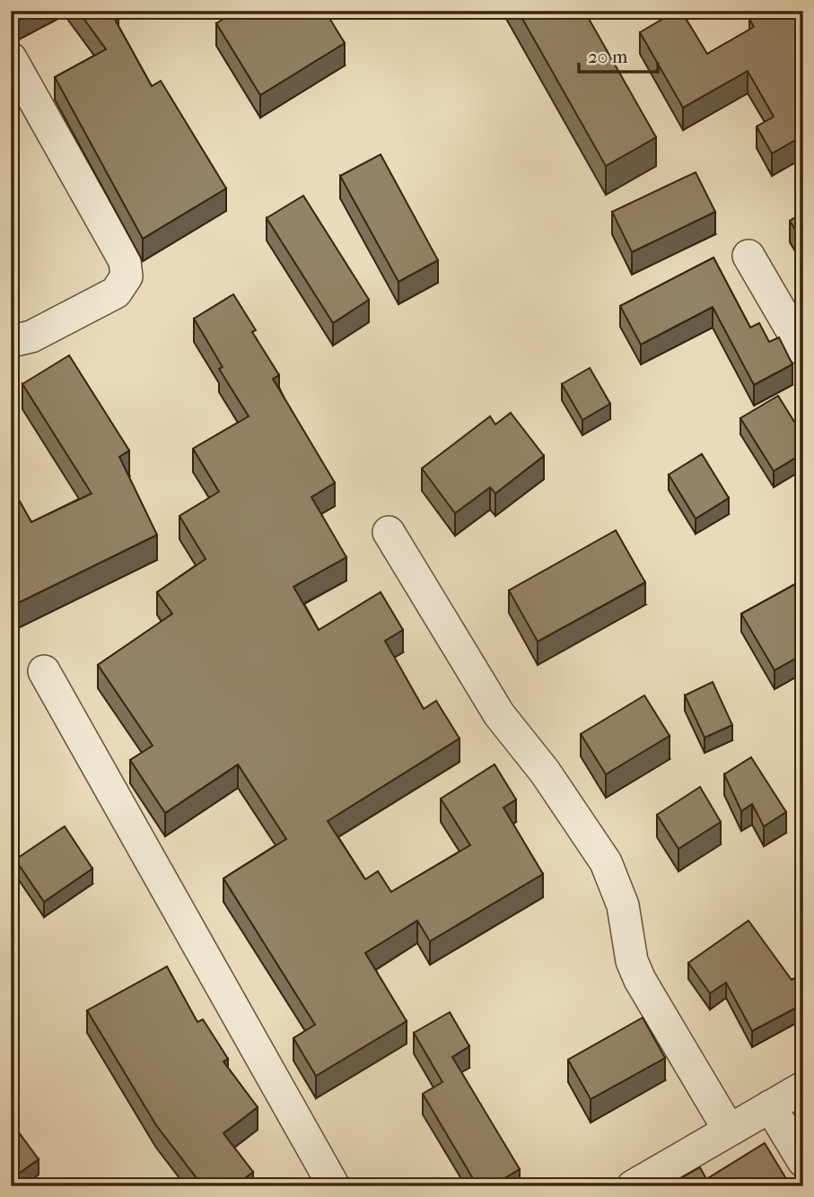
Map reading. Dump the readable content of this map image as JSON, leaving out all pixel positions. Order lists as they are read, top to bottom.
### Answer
{
  "scale_bar": "20 m"
}
